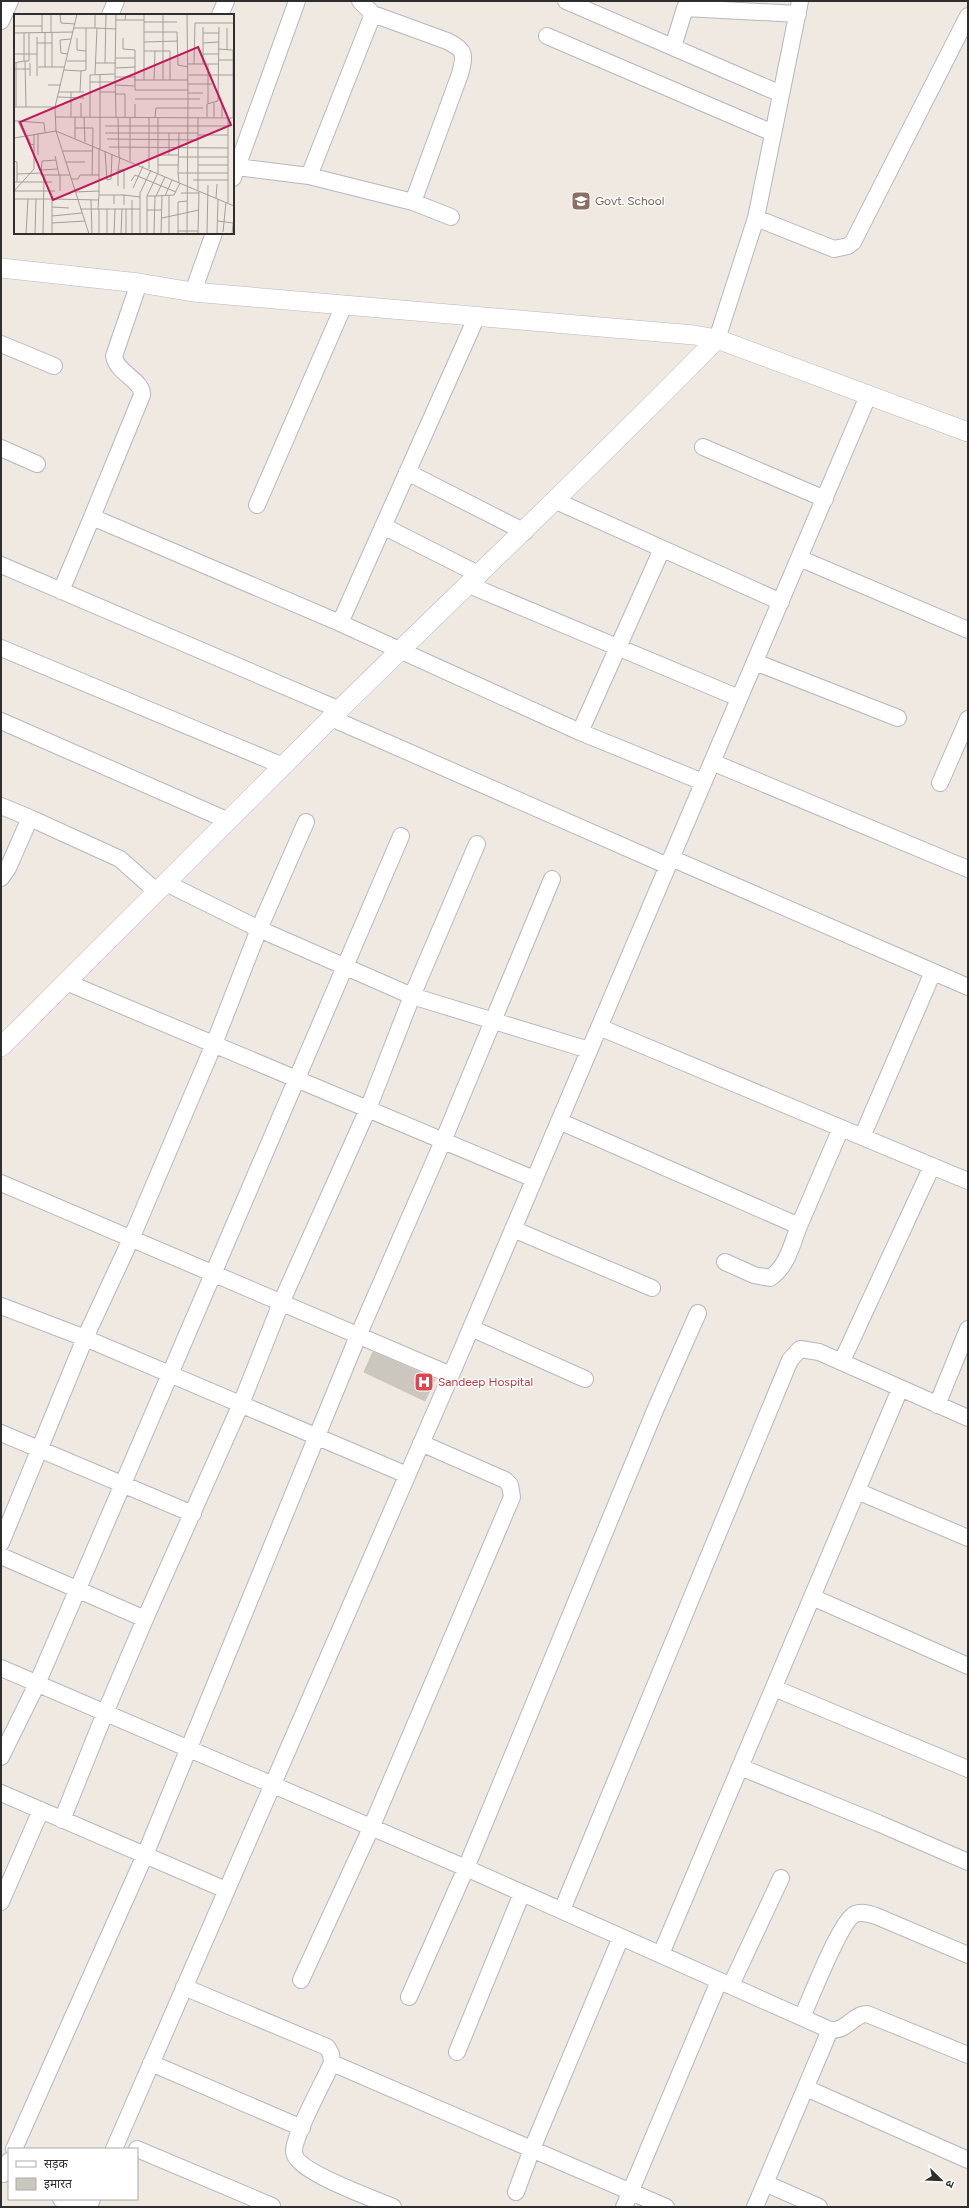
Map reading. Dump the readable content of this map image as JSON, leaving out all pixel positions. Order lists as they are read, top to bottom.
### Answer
{
  "places": {
    "school or university": ["Govt. School"],
    "hospital": ["Sandeep Hospital"]
  },
  "legend": ["सड़क", "इमारत"],
  "north": "bottom right"
}
